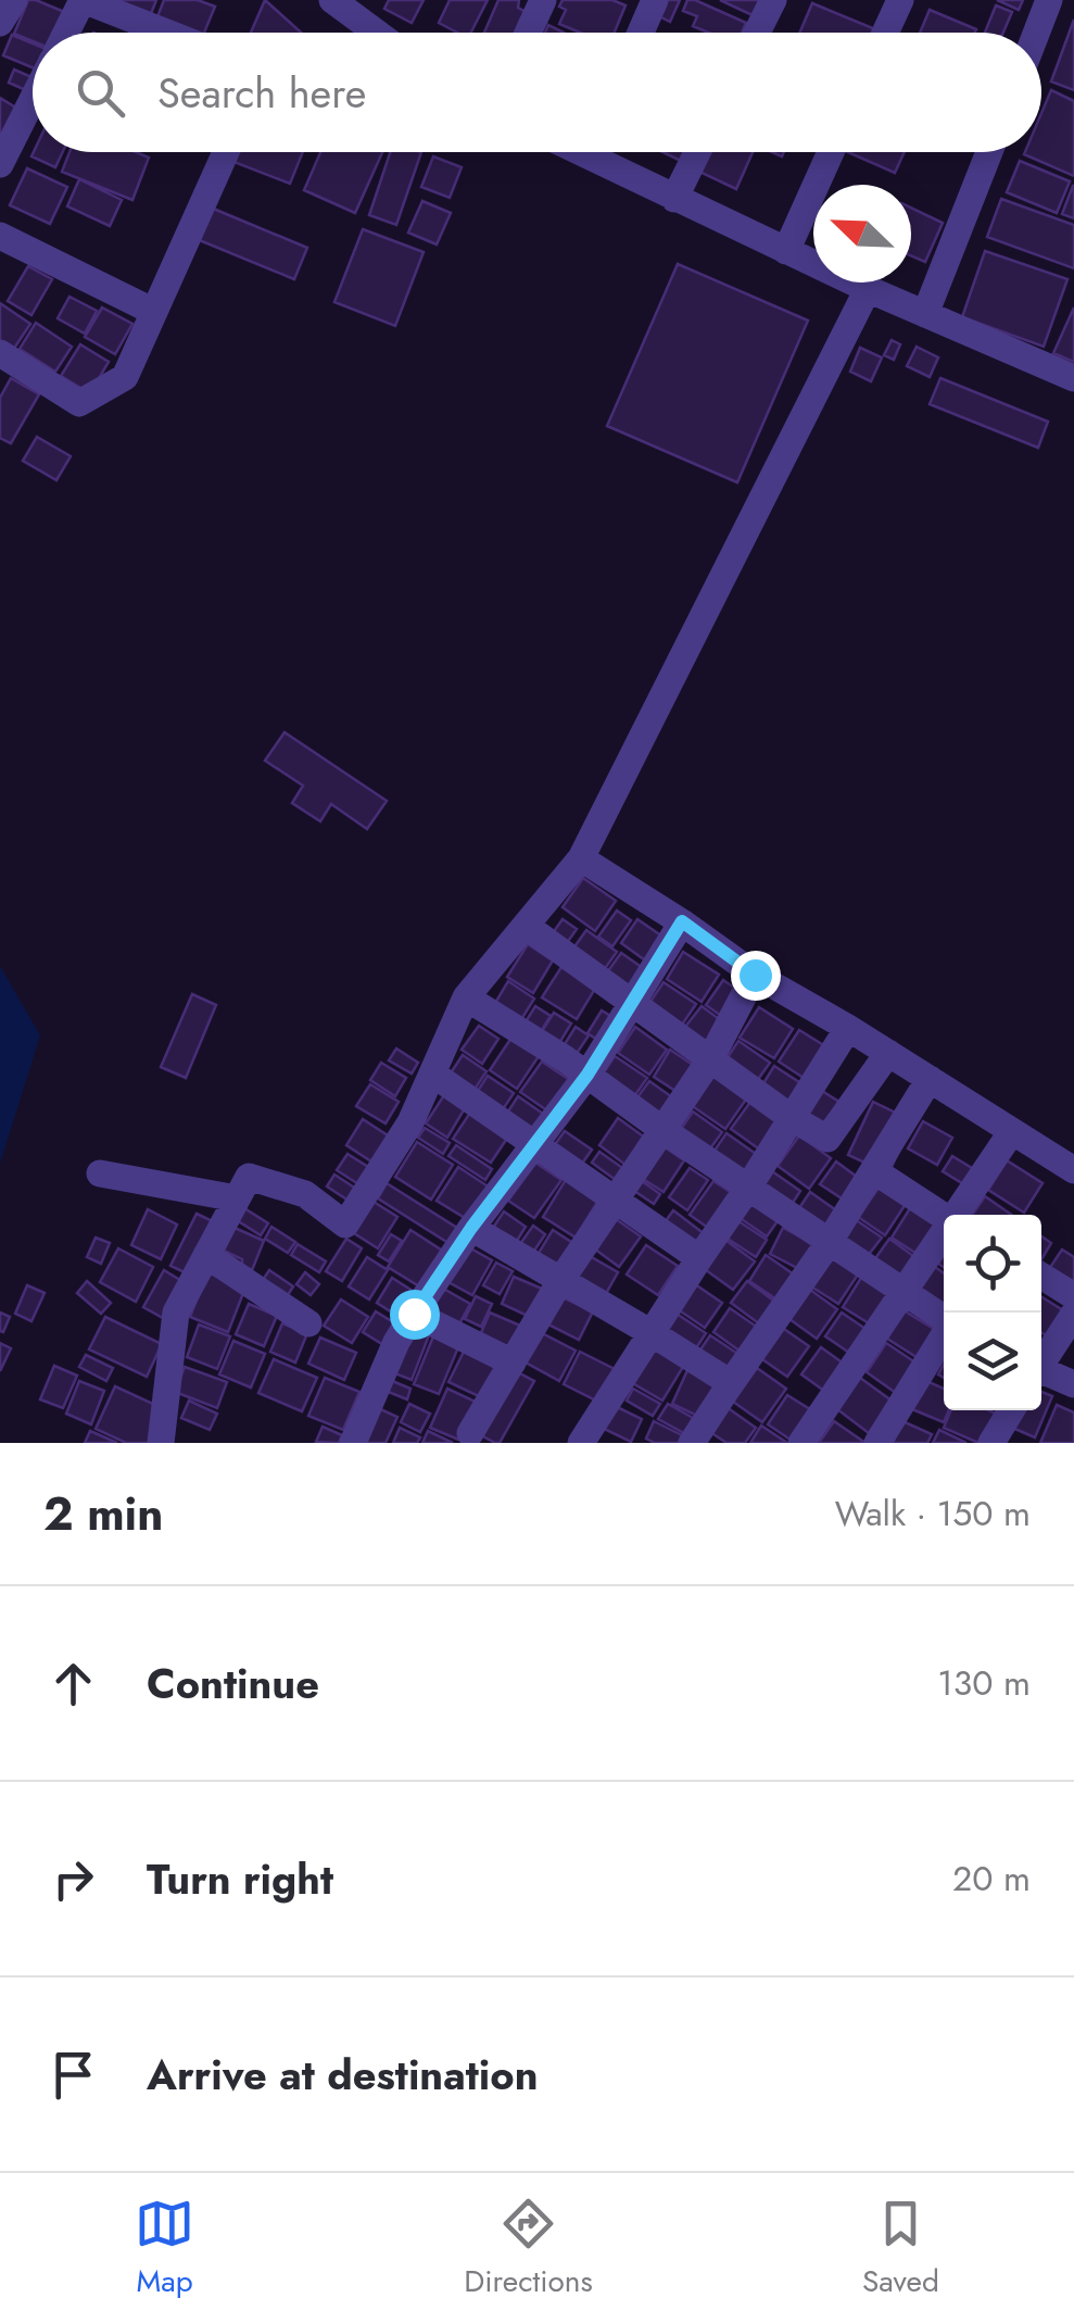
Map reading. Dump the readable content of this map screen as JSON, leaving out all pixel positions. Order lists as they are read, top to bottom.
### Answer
{
  "north": "top left",
  "page": {
    "search": "Search here",
    "heading": ["2 min", "Walk · 150 m"],
    "list": [
      ["Continue", "130 m"],
      ["Turn right", "20 m"],
      "Arrive at destination"
    ],
    "nav": ["Map", "Directions", "Saved"]
  }
}
